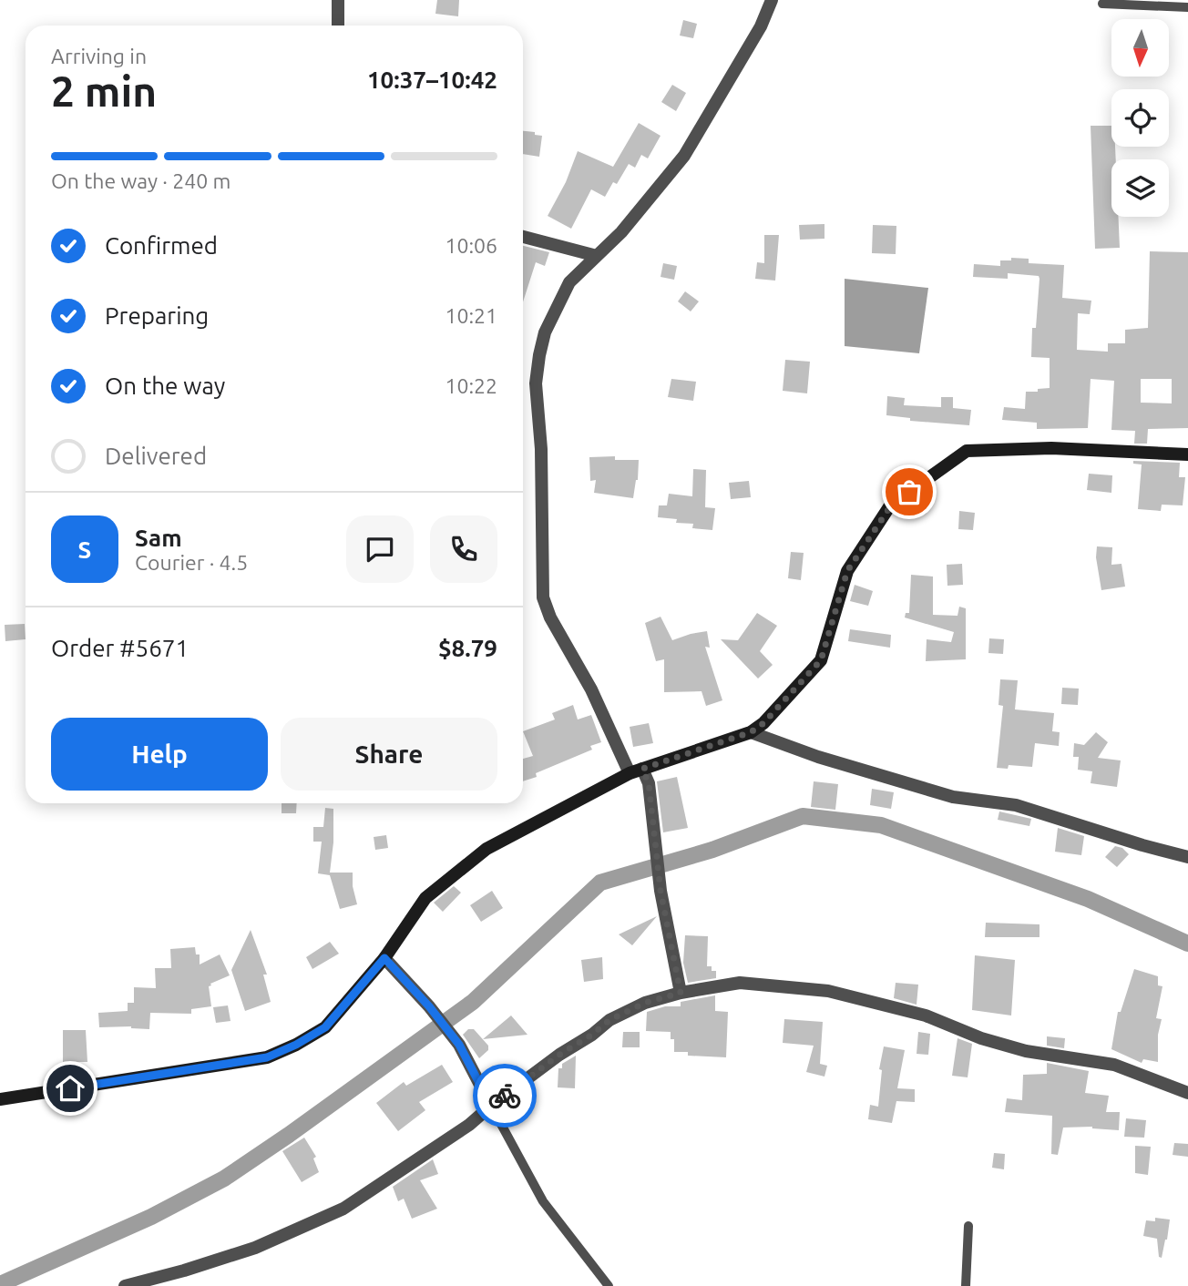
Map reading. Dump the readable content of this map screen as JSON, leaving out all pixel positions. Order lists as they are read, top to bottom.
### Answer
{
  "north": "bottom",
  "page": {
    "heading": ["2 min", "Arriving in", "10:37–10:42"],
    "panel": [
      "Sam",
      "Courier · 4.5",
      "Order #5671",
      "$8.79"
    ],
    "bar": "On the way · 240 m",
    "list": [
      ["Confirmed", "10:06"],
      ["Preparing", "10:21"],
      ["On the way", "10:22"],
      "Delivered"
    ],
    "round": "S",
    "buttons": ["Help", "Share"]
  }
}
